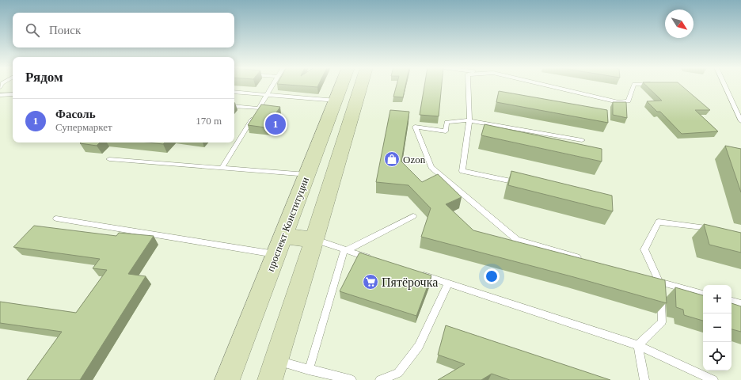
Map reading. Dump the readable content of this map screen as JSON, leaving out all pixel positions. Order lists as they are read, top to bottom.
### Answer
{
  "streets": {
    "main road": ["проспект Конституции"]
  },
  "places": {
    "shop": ["Ozon"],
    "supermarket": ["Пятёрочка"]
  },
  "north": "bottom right",
  "page": {
    "search": "Поиск",
    "heading": "Рядом",
    "list": [
      {
        "mark": "1",
        "name": "Фасоль",
        "note": "Супермаркет",
        "value": "170 m"
      }
    ],
    "pins": "1",
    "map_buttons": ["+", "−"]
  }
}
